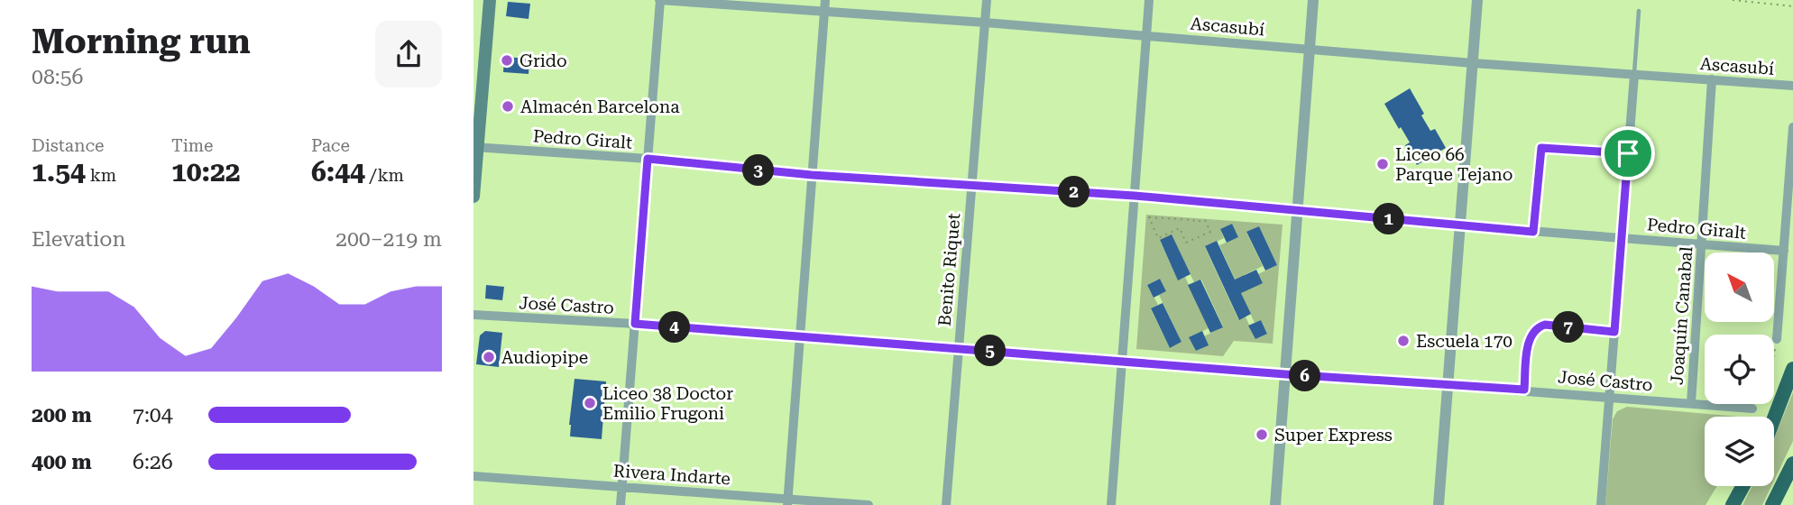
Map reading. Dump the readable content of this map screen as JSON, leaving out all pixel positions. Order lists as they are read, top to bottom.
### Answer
{
  "streets": {
    "street": [
      "Ascasubí",
      "Pedro Giralt",
      "Benito Riquet",
      "José Castro",
      "Joaquín Canabal",
      "Rivera Indarte"
    ]
  },
  "crossings": [
    ["Ascasubí", "Benito Riquet"],
    ["Ascasubí", "Joaquín Canabal"],
    ["Pedro Giralt", "Benito Riquet"],
    ["Pedro Giralt", "Joaquín Canabal"],
    ["Benito Riquet", "José Castro"],
    ["José Castro", "Joaquín Canabal"]
  ],
  "places": [
    "Grido",
    "Almacén Barcelona",
    "Liceo 66 Parque Tejano",
    "Escuela 170",
    "Audiopipe",
    "Liceo 38 Doctor Emilio Frugoni",
    "Super Express"
  ],
  "north": "top left",
  "page": {
    "heading": ["Morning run", "08:56"],
    "stats": [
      ["Distance", "1.54 km"],
      ["Time", "10:22"],
      ["Pace", "6:44 /km"]
    ],
    "pins": [
      "3",
      "2",
      "1",
      "4",
      "7",
      "5",
      "6"
    ],
    "chart": ["Elevation", "200–219 m"],
    "list": [
      {
        "name": "200 m",
        "note": "7:04"
      },
      {
        "name": "400 m",
        "note": "6:26"
      }
    ]
  }
}
